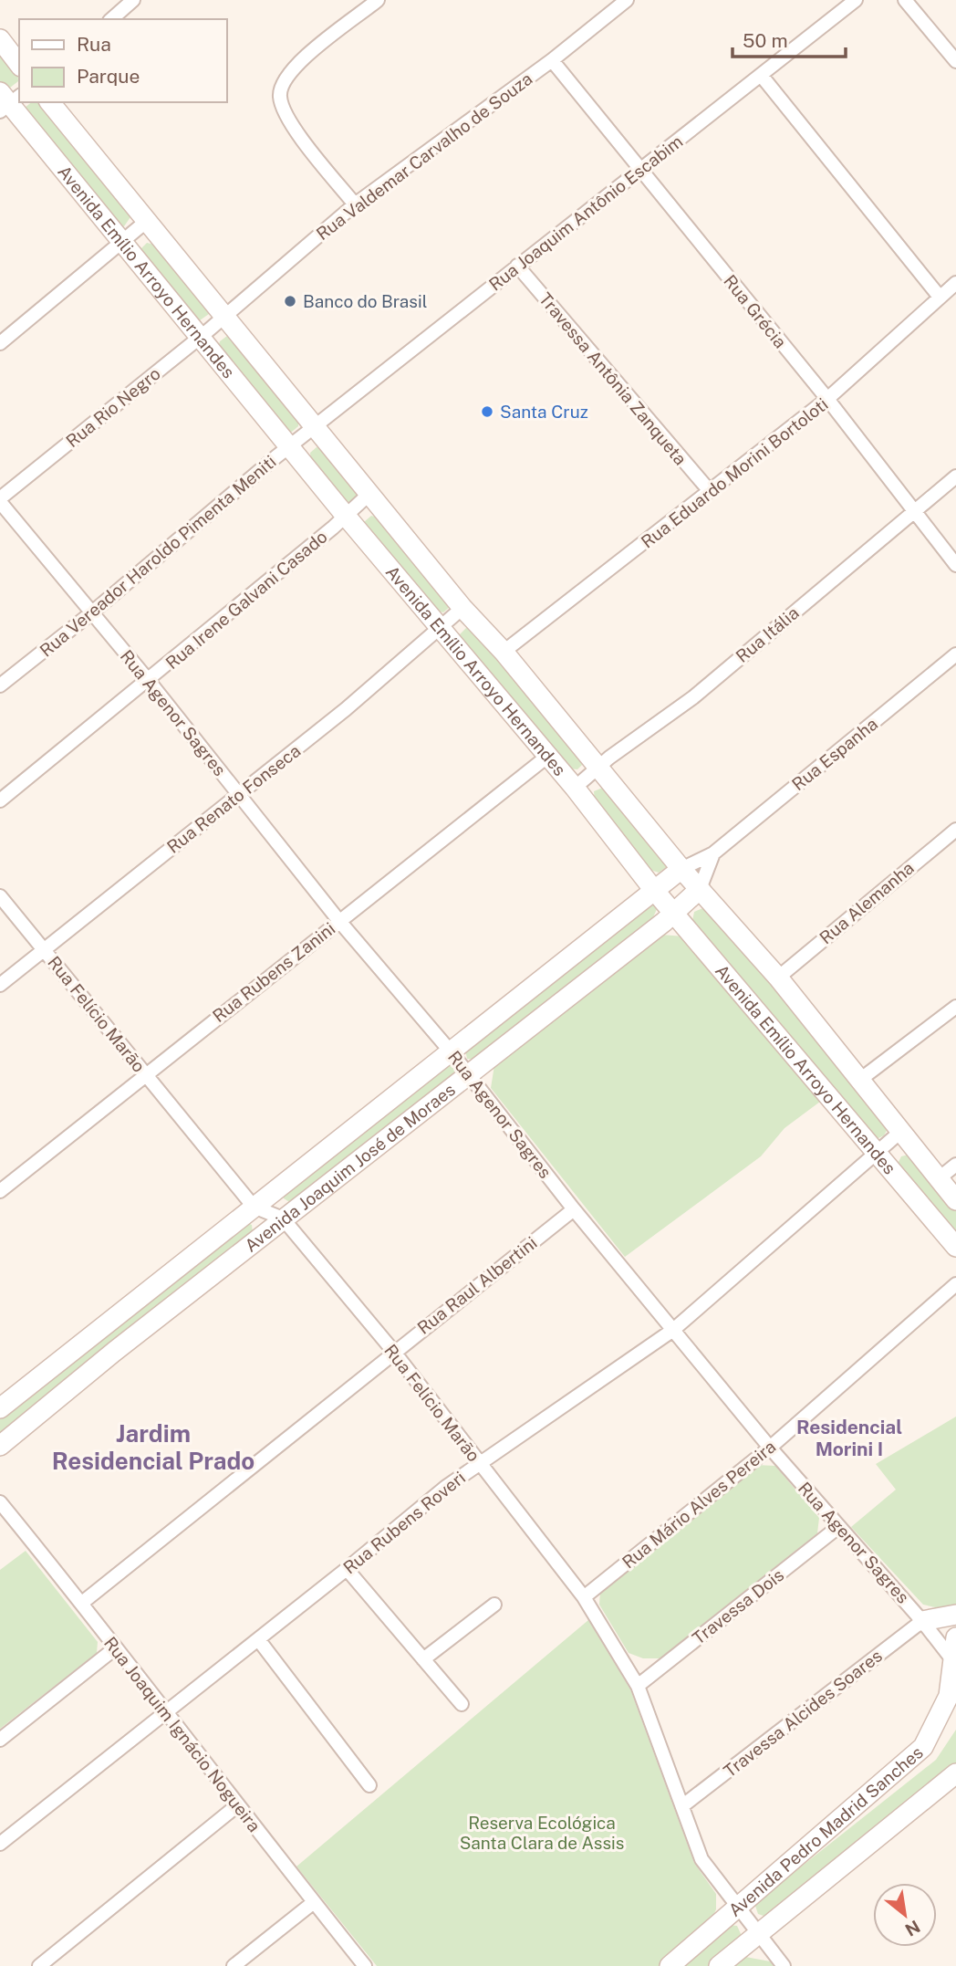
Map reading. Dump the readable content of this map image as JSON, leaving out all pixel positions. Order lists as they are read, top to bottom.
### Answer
{
  "streets": {
    "main road": ["Avenida Emílio Arroyo Hernandes", "Avenida Joaquim José de Moraes", "Avenida Pedro Madrid Sanches"],
    "street": [
      "Rua Valdemar Carvalho de Souza",
      "Rua Joaquim Antônio Escabim",
      "Rua Grécia",
      "Travessa Antônia Zanqueta",
      "Rua Rio Negro",
      "Rua Eduardo Morini Bortoloti",
      "Rua Vereador Haroldo Pimenta Meniti",
      "Rua Irene Galvani Casado",
      "Rua Itália",
      "Rua Agenor Sagres",
      "Rua Espanha",
      "Rua Renato Fonseca",
      "Rua Alemanha",
      "Rua Rubens Zanini",
      "Rua Felício Marão",
      "Rua Raul Albertini",
      "Rua Mário Alves Pereira",
      "Rua Rubens Roveri",
      "Travessa Dois",
      "Travessa Alcides Soares",
      "Rua Joaquim Ignácio Nogueira"
    ]
  },
  "crossings": [
    ["Rua Valdemar Carvalho de Souza", "Avenida Emílio Arroyo Hernandes"],
    ["Rua Valdemar Carvalho de Souza", "Rua Grécia"],
    ["Rua Valdemar Carvalho de Souza", "Rua Rio Negro"],
    ["Rua Joaquim Antônio Escabim", "Avenida Emílio Arroyo Hernandes"],
    ["Rua Joaquim Antônio Escabim", "Rua Grécia"],
    ["Rua Joaquim Antônio Escabim", "Travessa Antônia Zanqueta"],
    ["Rua Joaquim Antônio Escabim", "Rua Vereador Haroldo Pimenta Meniti"],
    ["Avenida Emílio Arroyo Hernandes", "Rua Rio Negro"],
    ["Avenida Emílio Arroyo Hernandes", "Rua Eduardo Morini Bortoloti"],
    ["Avenida Emílio Arroyo Hernandes", "Rua Vereador Haroldo Pimenta Meniti"],
    ["Avenida Emílio Arroyo Hernandes", "Rua Irene Galvani Casado"],
    ["Avenida Emílio Arroyo Hernandes", "Rua Itália"],
    ["Avenida Emílio Arroyo Hernandes", "Rua Espanha"],
    ["Avenida Emílio Arroyo Hernandes", "Rua Renato Fonseca"],
    ["Avenida Emílio Arroyo Hernandes", "Rua Alemanha"],
    ["Avenida Emílio Arroyo Hernandes", "Rua Rubens Zanini"],
    ["Avenida Emílio Arroyo Hernandes", "Avenida Joaquim José de Moraes"],
    ["Avenida Emílio Arroyo Hernandes", "Rua Rubens Roveri"],
    ["Rua Grécia", "Rua Eduardo Morini Bortoloti"],
    ["Rua Grécia", "Rua Itália"],
    ["Travessa Antônia Zanqueta", "Rua Eduardo Morini Bortoloti"],
    ["Rua Rio Negro", "Rua Agenor Sagres"],
    ["Rua Vereador Haroldo Pimenta Meniti", "Rua Agenor Sagres"],
    ["Rua Irene Galvani Casado", "Rua Agenor Sagres"],
    ["Rua Agenor Sagres", "Rua Renato Fonseca"],
    ["Rua Agenor Sagres", "Rua Rubens Zanini"],
    ["Rua Agenor Sagres", "Avenida Joaquim José de Moraes"],
    ["Rua Agenor Sagres", "Rua Raul Albertini"],
    ["Rua Agenor Sagres", "Rua Mário Alves Pereira"],
    ["Rua Agenor Sagres", "Rua Rubens Roveri"],
    ["Rua Agenor Sagres", "Travessa Dois"],
    ["Rua Agenor Sagres", "Travessa Alcides Soares"],
    ["Rua Agenor Sagres", "Avenida Pedro Madrid Sanches"],
    ["Rua Espanha", "Avenida Joaquim José de Moraes"],
    ["Rua Renato Fonseca", "Rua Felício Marão"],
    ["Rua Rubens Zanini", "Rua Felício Marão"],
    ["Rua Felício Marão", "Avenida Joaquim José de Moraes"],
    ["Rua Felício Marão", "Rua Raul Albertini"],
    ["Rua Felício Marão", "Rua Mário Alves Pereira"],
    ["Rua Felício Marão", "Rua Rubens Roveri"],
    ["Rua Felício Marão", "Travessa Dois"],
    ["Rua Felício Marão", "Travessa Alcides Soares"],
    ["Rua Felício Marão", "Avenida Pedro Madrid Sanches"],
    ["Rua Raul Albertini", "Rua Joaquim Ignácio Nogueira"],
    ["Rua Rubens Roveri", "Rua Joaquim Ignácio Nogueira"]
  ],
  "districts": ["Residencial Morini I", "Jardim Residencial Prado"],
  "parks": ["Reserva Ecológica Santa Clara de Assis"],
  "places": ["Banco do Brasil", "Santa Cruz"],
  "legend": ["Rua", "Parque"],
  "scale_bar": "50 m",
  "north": "bottom right"
}
